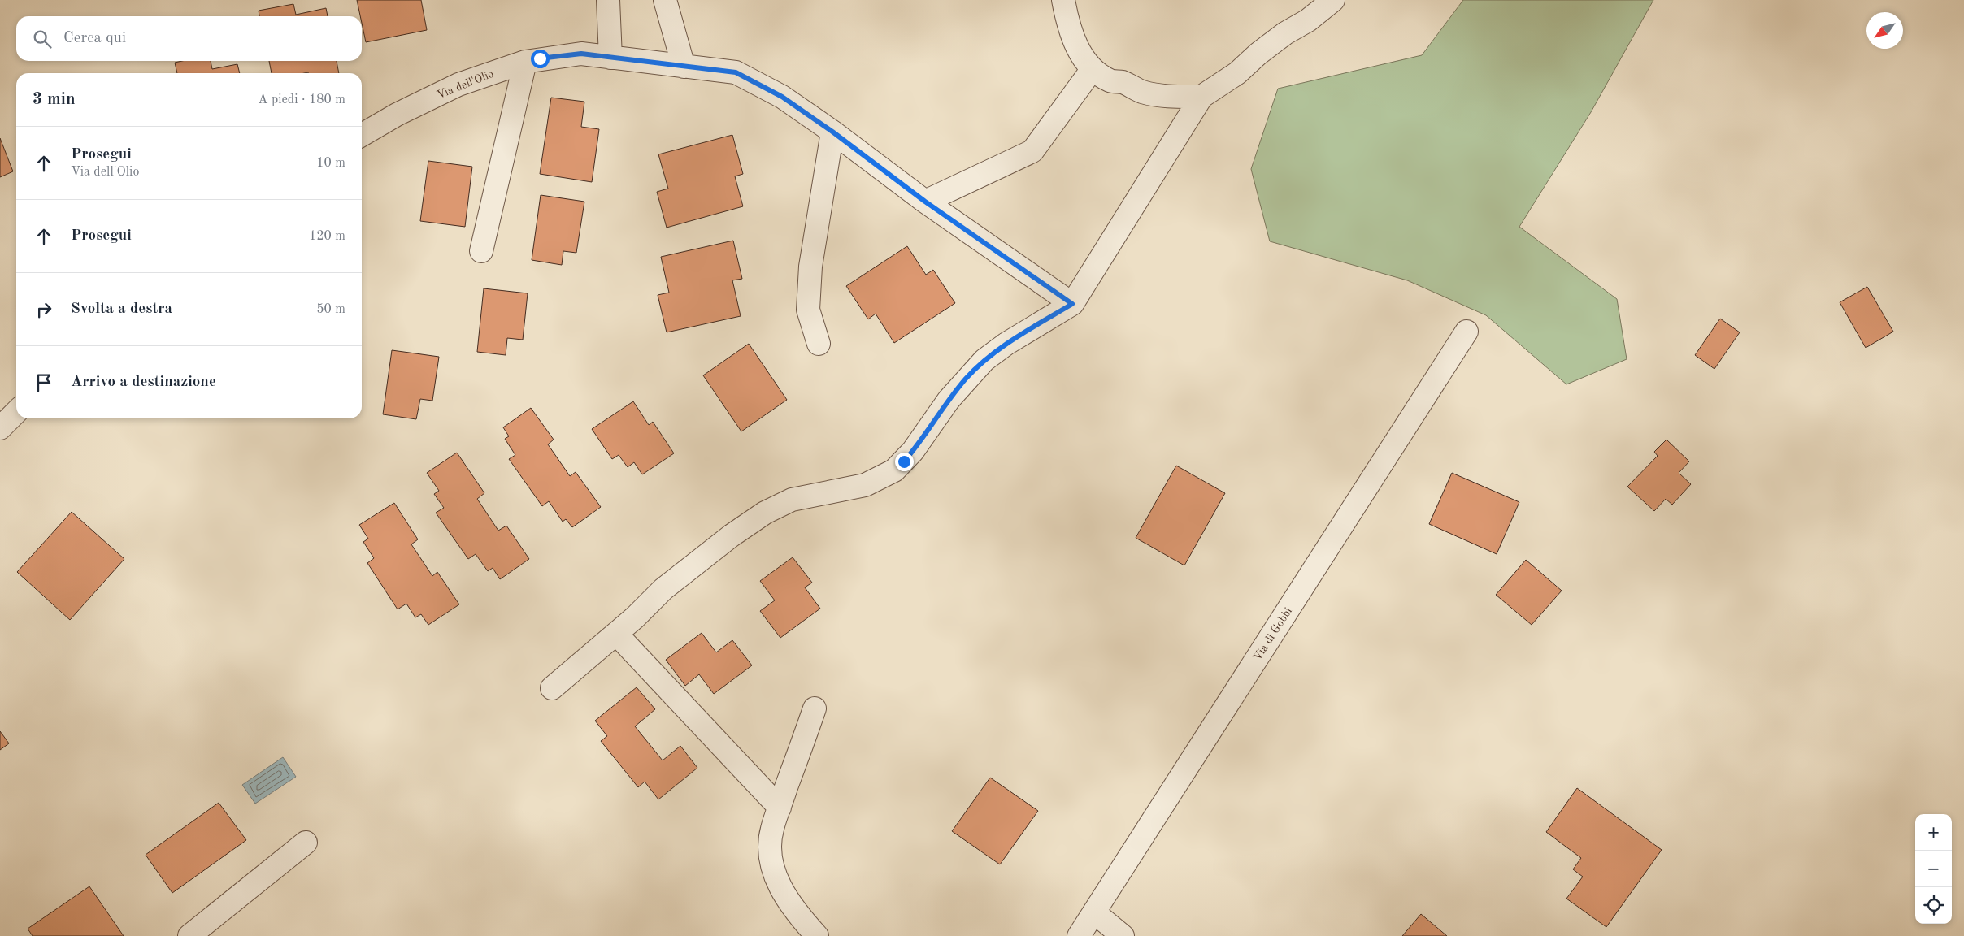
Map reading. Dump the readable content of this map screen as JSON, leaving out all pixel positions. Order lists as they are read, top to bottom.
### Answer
{
  "streets": {
    "street": ["Via dell'Olio", "Via di Gobbi"]
  },
  "north": "bottom left",
  "page": {
    "search": "Cerca qui",
    "heading": ["3 min", "A piedi · 180 m"],
    "list": [
      ["Prosegui", "Via dell'Olio", "10 m"],
      ["Prosegui", "120 m"],
      ["Svolta a destra", "50 m"],
      "Arrivo a destinazione"
    ],
    "map_buttons": ["+", "−"]
  }
}
